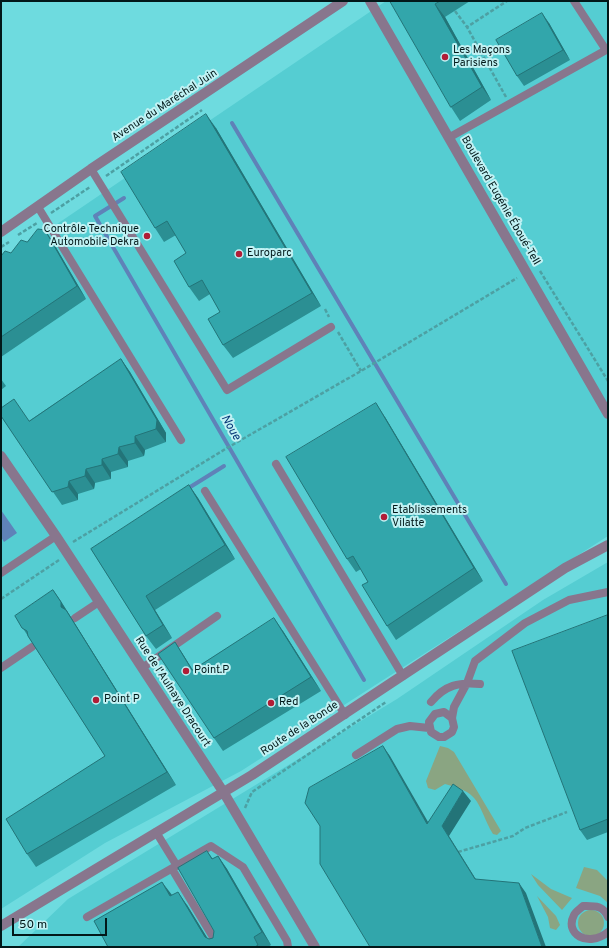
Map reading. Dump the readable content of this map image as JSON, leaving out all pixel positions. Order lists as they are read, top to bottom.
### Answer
{
  "streets": {
    "street": [
      "Avenue du Maréchal Juin",
      "Boulevard Eugénie Éboué-Tell",
      "Rue de l'Aulnaye Dracourt",
      "Route de la Bonde"
    ]
  },
  "crossings": [
    ["Rue de l'Aulnaye Dracourt", "Route de la Bonde"]
  ],
  "water": ["Noue"],
  "places": [
    "Les Maçons Parisiens",
    "Contrôle Technique Automobile Dekra",
    "Europarc",
    "Etablissements Vilatte",
    "Point.P",
    "Point P",
    "Red"
  ],
  "scale_bar": "50 m"
}
